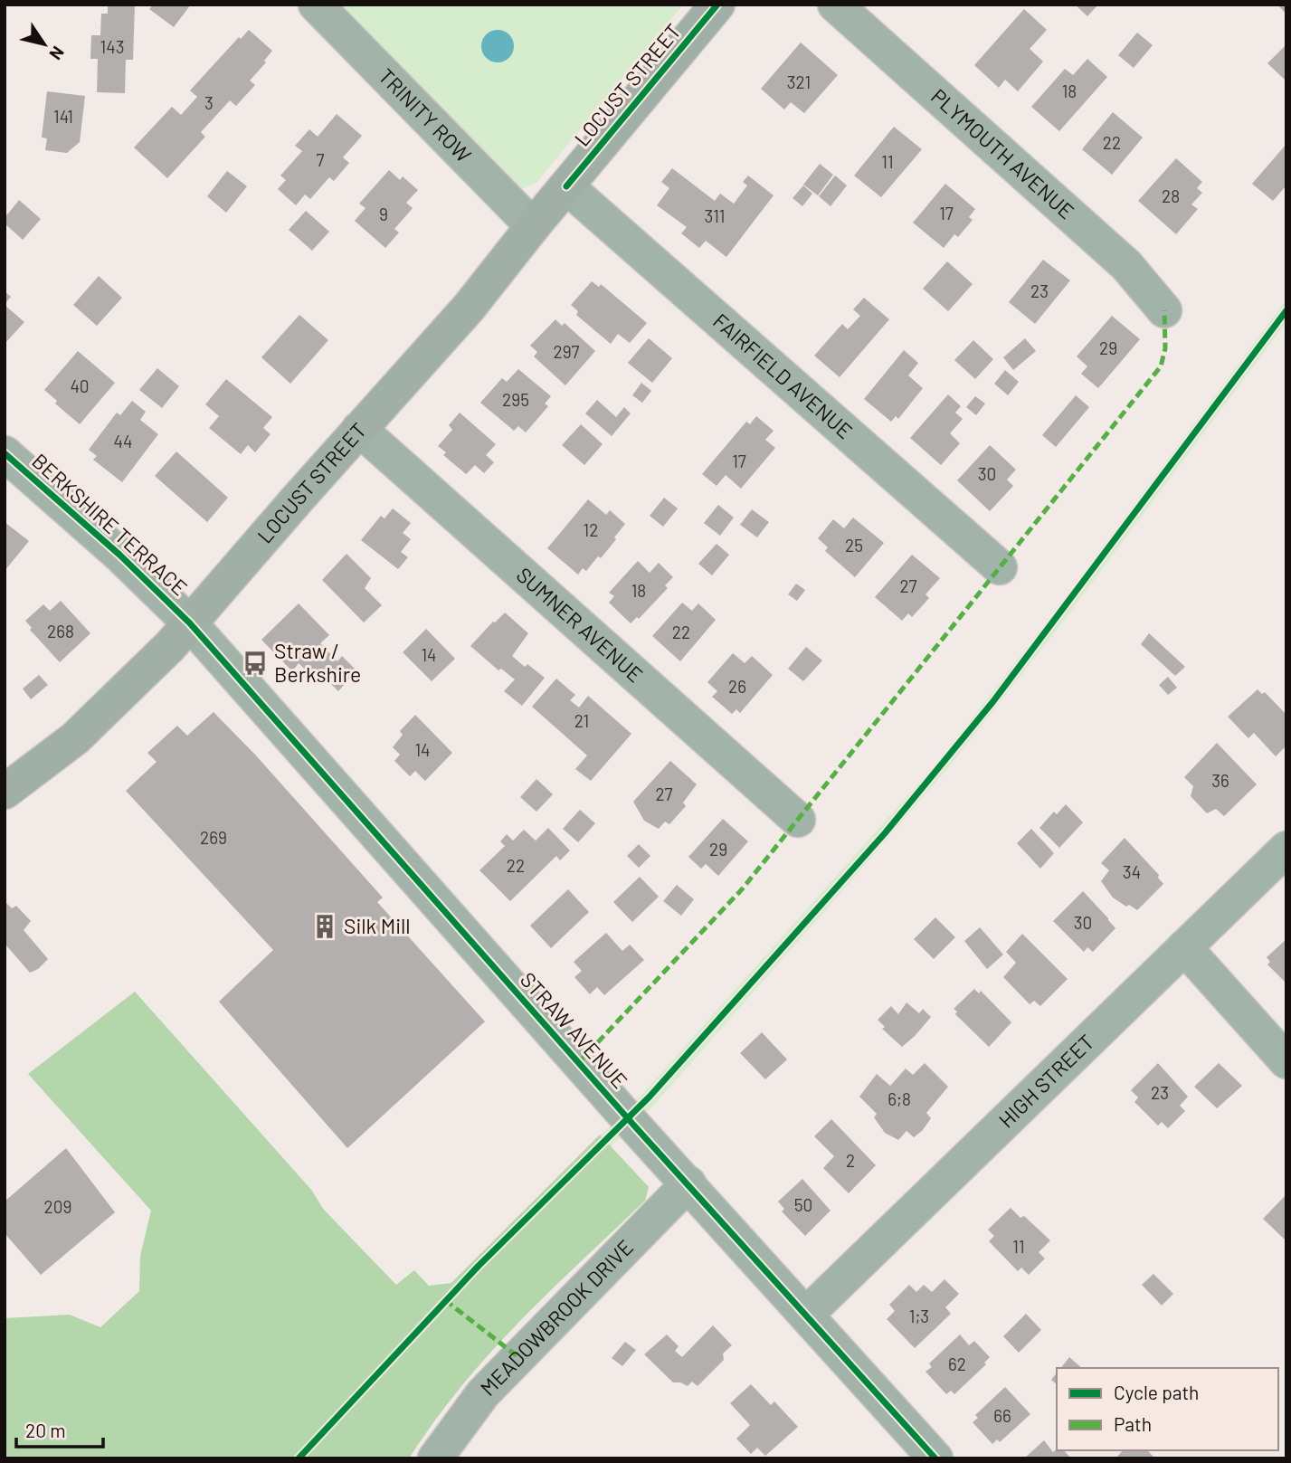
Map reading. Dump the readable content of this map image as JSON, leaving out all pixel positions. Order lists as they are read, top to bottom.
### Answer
{
  "streets": {
    "highway": ["LOCUST STREET"],
    "street": [
      "TRINITY ROW",
      "PLYMOUTH AVENUE",
      "FAIRFIELD AVENUE",
      "BERKSHIRE TERRACE",
      "SUMNER AVENUE",
      "STRAW AVENUE",
      "HIGH STREET",
      "MEADOWBROOK DRIVE"
    ]
  },
  "crossings": [
    ["LOCUST STREET", "TRINITY ROW"],
    ["LOCUST STREET", "FAIRFIELD AVENUE"],
    ["LOCUST STREET", "BERKSHIRE TERRACE"],
    ["LOCUST STREET", "SUMNER AVENUE"],
    ["LOCUST STREET", "STRAW AVENUE"],
    ["BERKSHIRE TERRACE", "STRAW AVENUE"],
    ["STRAW AVENUE", "HIGH STREET"],
    ["STRAW AVENUE", "MEADOWBROOK DRIVE"]
  ],
  "places": {
    "bus stop": ["Straw / Berkshire"],
    "building": ["Silk Mill"]
  },
  "house_numbers": [
    "143",
    "321",
    "18",
    "3",
    "141",
    "22",
    "7",
    "11",
    "28",
    "17",
    "9",
    "311",
    "23",
    "29",
    "297",
    "40",
    "295",
    "44",
    "17",
    "30",
    "12",
    "25",
    "27",
    "18",
    "268",
    "22",
    "14",
    "26",
    "21",
    "14",
    "36",
    "27",
    "269",
    "29",
    "22",
    "34",
    "30",
    "23",
    "6;8",
    "2",
    "50",
    "209",
    "11",
    "1;3",
    "62",
    "66"
  ],
  "legend": ["Cycle path", "Path"],
  "scale_bar": "20 m",
  "north": "bottom right"
}
